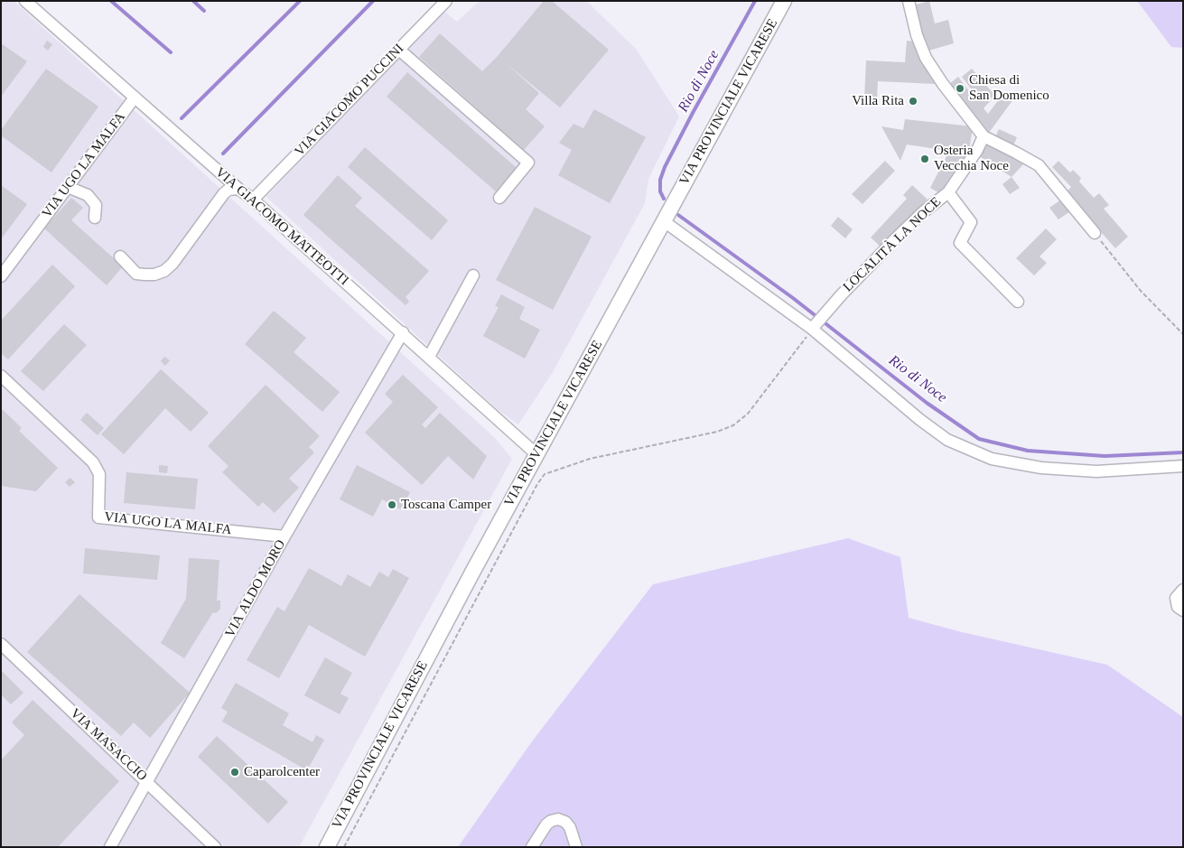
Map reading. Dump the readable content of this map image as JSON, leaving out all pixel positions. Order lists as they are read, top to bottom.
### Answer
{
  "streets": {
    "main road": ["VIA PROVINCIALE VICARESE"],
    "street": [
      "VIA GIACOMO PUCCINI",
      "VIA UGO LA MALFA",
      "VIA GIACOMO MATTEOTTI",
      "LOCALITÀ LA NOCE",
      "VIA ALDO MORO",
      "VIA MASACCIO"
    ]
  },
  "crossings": [
    ["VIA GIACOMO PUCCINI", "VIA GIACOMO MATTEOTTI"],
    ["VIA PROVINCIALE VICARESE", "VIA GIACOMO MATTEOTTI"],
    ["VIA UGO LA MALFA", "VIA GIACOMO MATTEOTTI"],
    ["VIA UGO LA MALFA", "VIA ALDO MORO"],
    ["VIA GIACOMO MATTEOTTI", "VIA ALDO MORO"],
    ["VIA ALDO MORO", "VIA MASACCIO"]
  ],
  "water": ["Rio di Noce"],
  "places": [
    "Chiesa di San Domenico",
    "Villa Rita",
    "Osteria Vecchia Noce",
    "Toscana Camper",
    "Caparolcenter"
  ]
}
